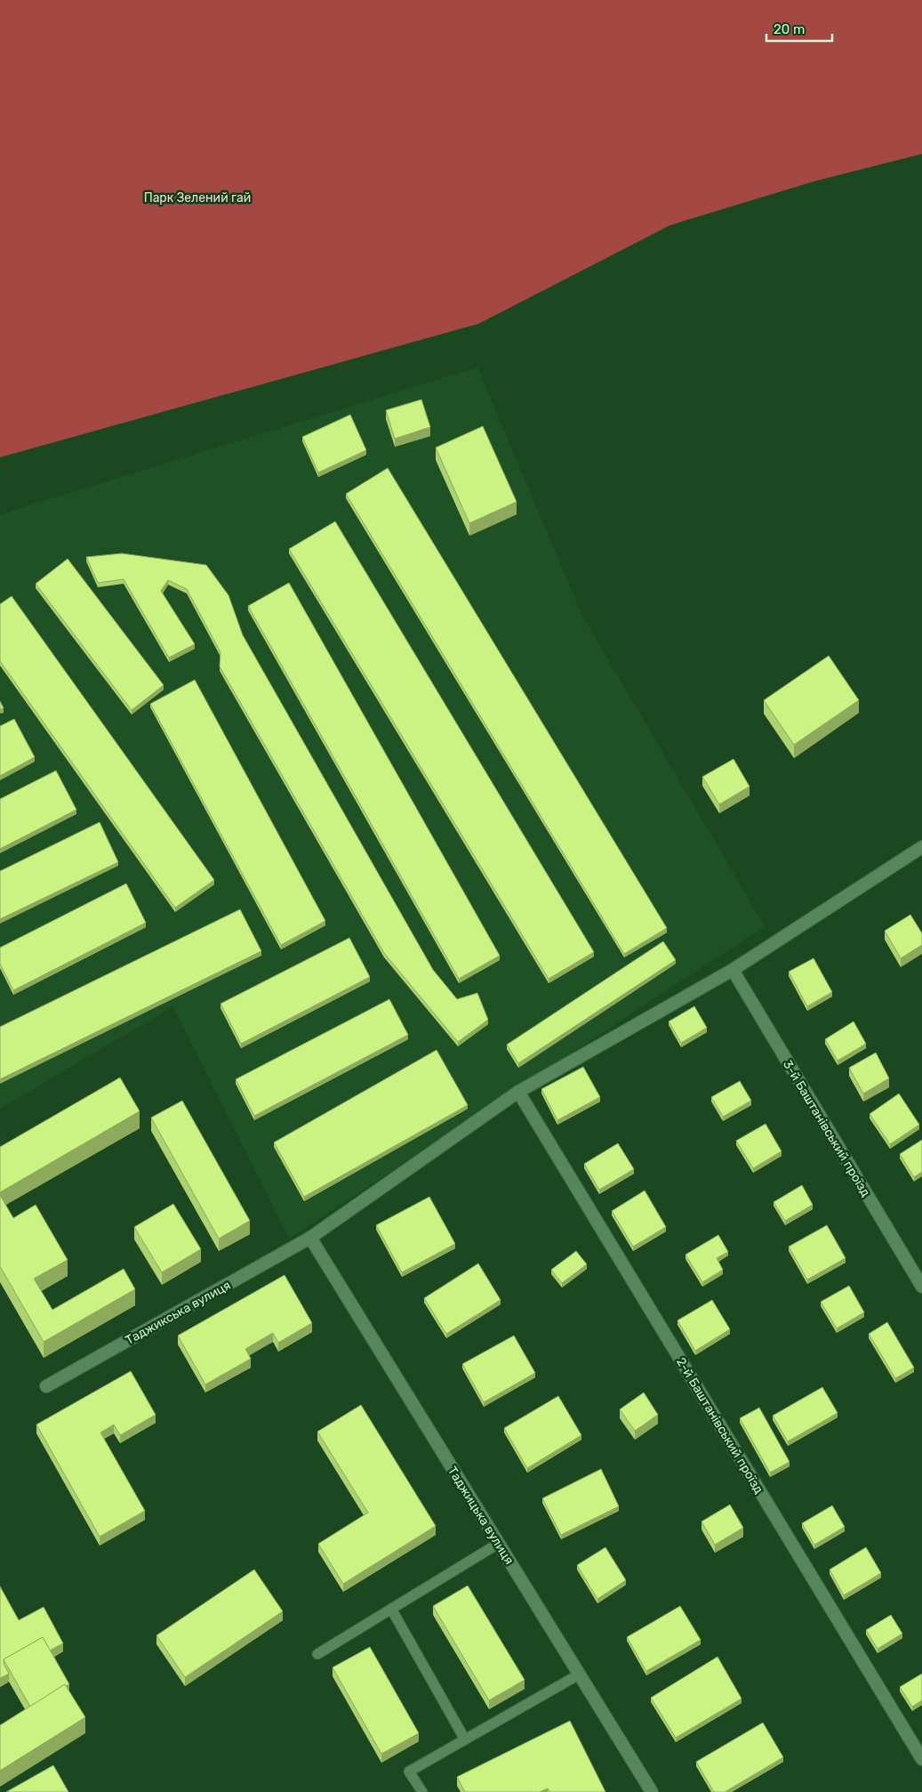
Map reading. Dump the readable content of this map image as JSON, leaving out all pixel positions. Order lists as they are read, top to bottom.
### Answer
{
  "streets": {
    "street": [
      "3-й Баштанівський проїзд",
      "Таджикська вулиця",
      "2-й Баштанівський проїзд",
      "Таджицька вулиця"
    ]
  },
  "crossings": [
    ["3-й Баштанівський проїзд", "Таджикська вулиця"],
    ["Таджикська вулиця", "2-й Баштанівський проїзд"],
    ["Таджикська вулиця", "Таджицька вулиця"]
  ],
  "parks": ["Парк Зелений гай"],
  "scale_bar": "20 m"
}
